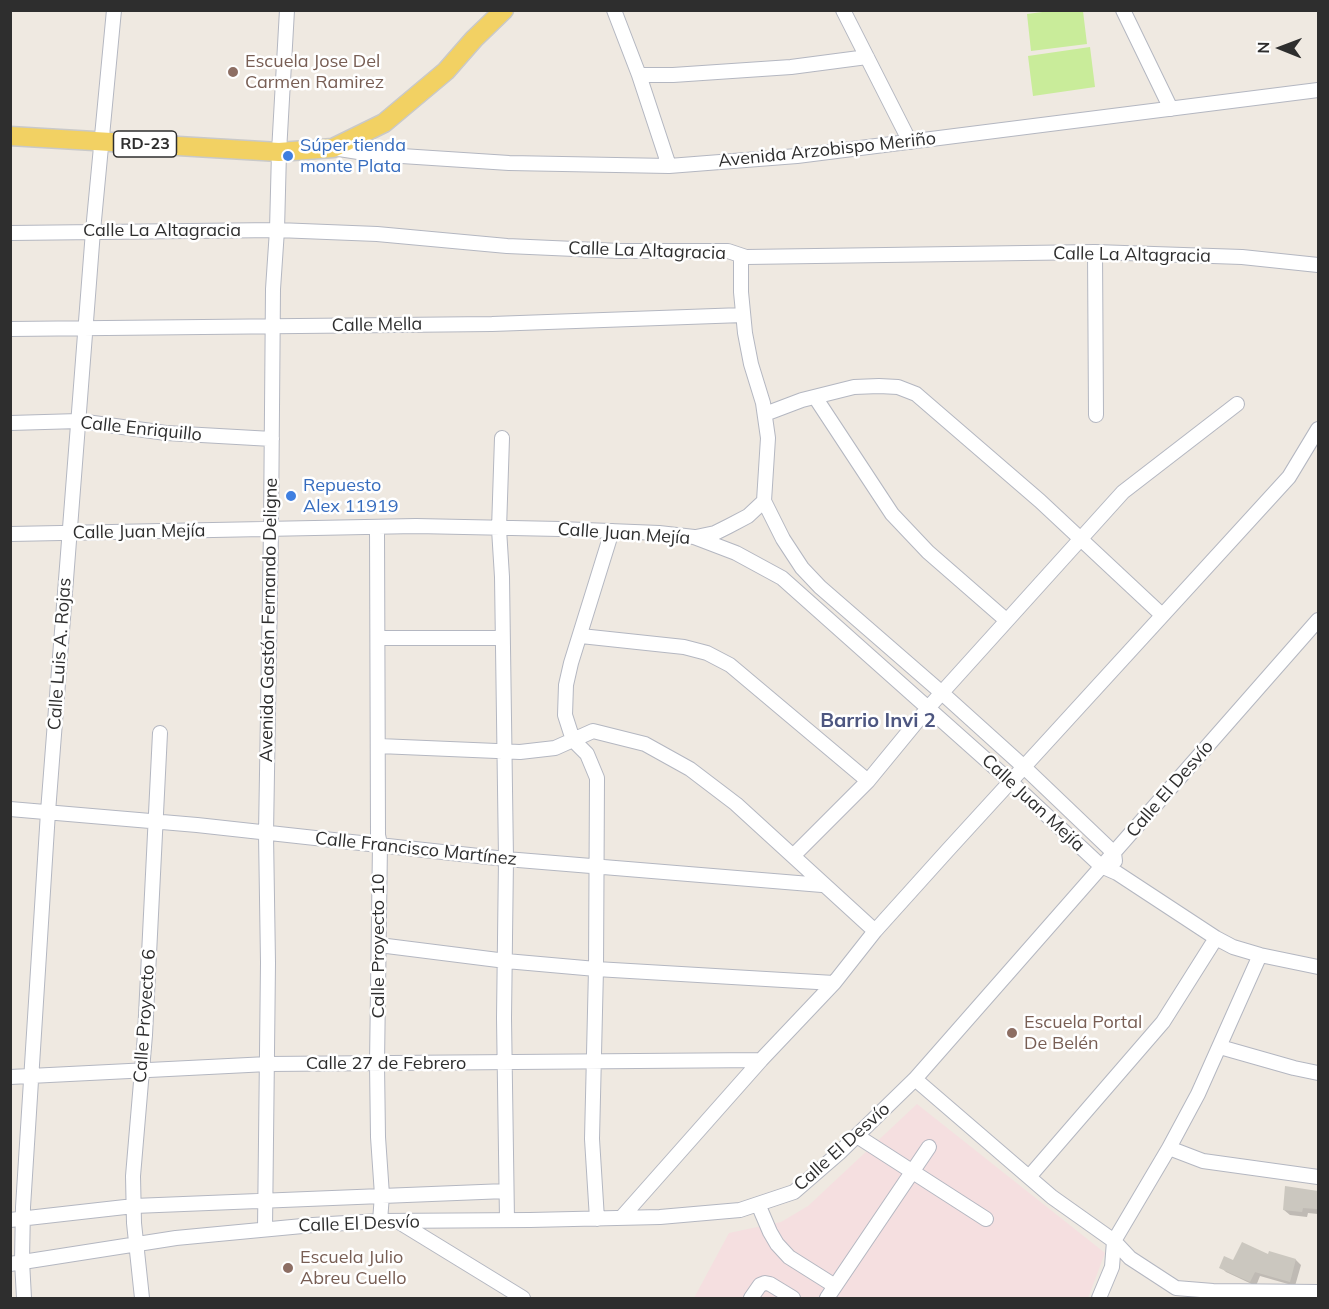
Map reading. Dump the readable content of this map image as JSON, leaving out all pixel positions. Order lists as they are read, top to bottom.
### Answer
{
  "streets": {
    "main road": ["RD-23"],
    "street": [
      "Avenida Arzobispo Meriño",
      "Calle La Altagracia",
      "Calle Mella",
      "Calle Enriquillo",
      "Calle Juan Mejía",
      "Avenida Gastón Fernando Deligne",
      "Calle Luis A. Rojas",
      "Calle El Desvío",
      "Calle Francisco Martínez",
      "Calle Proyecto 10",
      "Calle Proyecto 6",
      "Calle 27 de Febrero"
    ]
  },
  "crossings": [
    ["RD-23", "Avenida Arzobispo Meriño"],
    ["RD-23", "Avenida Gastón Fernando Deligne"],
    ["RD-23", "Calle Luis A. Rojas"],
    ["Calle La Altagracia", "Avenida Gastón Fernando Deligne"],
    ["Calle La Altagracia", "Calle Luis A. Rojas"],
    ["Calle Mella", "Avenida Gastón Fernando Deligne"],
    ["Calle Mella", "Calle Luis A. Rojas"],
    ["Calle Enriquillo", "Avenida Gastón Fernando Deligne"],
    ["Calle Enriquillo", "Calle Luis A. Rojas"],
    ["Calle Juan Mejía", "Avenida Gastón Fernando Deligne"],
    ["Calle Juan Mejía", "Calle Luis A. Rojas"],
    ["Calle Juan Mejía", "Calle El Desvío"],
    ["Calle Juan Mejía", "Calle Proyecto 10"],
    ["Avenida Gastón Fernando Deligne", "Calle El Desvío"],
    ["Avenida Gastón Fernando Deligne", "Calle Francisco Martínez"],
    ["Avenida Gastón Fernando Deligne", "Calle 27 de Febrero"],
    ["Calle Luis A. Rojas", "Calle El Desvío"],
    ["Calle Luis A. Rojas", "Calle Francisco Martínez"],
    ["Calle Luis A. Rojas", "Calle 27 de Febrero"],
    ["Calle El Desvío", "Calle Proyecto 10"],
    ["Calle El Desvío", "Calle Proyecto 6"],
    ["Calle Francisco Martínez", "Calle Proyecto 10"],
    ["Calle Francisco Martínez", "Calle Proyecto 6"],
    ["Calle Proyecto 10", "Calle 27 de Febrero"],
    ["Calle Proyecto 6", "Calle 27 de Febrero"]
  ],
  "districts": ["Barrio Invi 2"],
  "places": [
    "Escuela Jose Del Carmen Ramirez",
    "Súper tienda monte Plata",
    "Repuesto Alex 11919",
    "Escuela Portal De Belén",
    "Escuela Julio Abreu Cuello"
  ],
  "north": "left"
}
